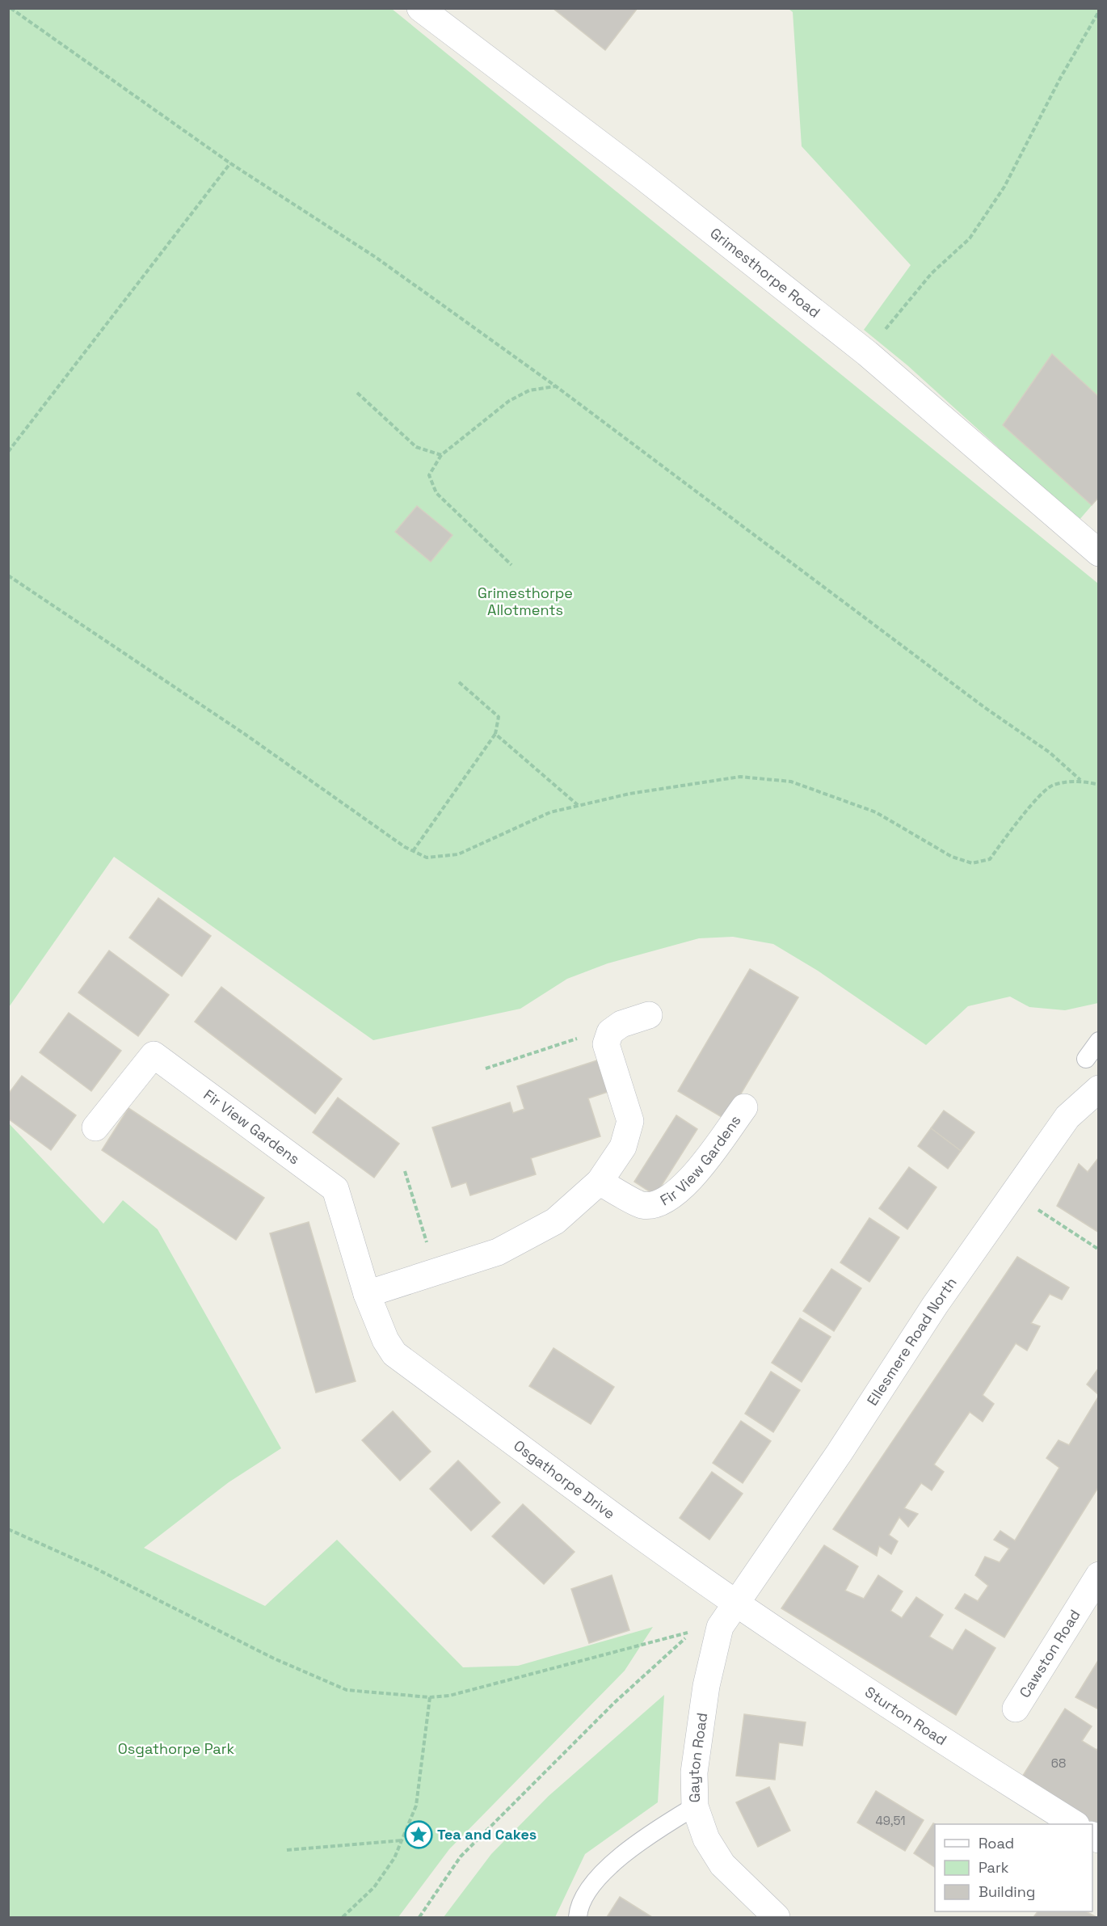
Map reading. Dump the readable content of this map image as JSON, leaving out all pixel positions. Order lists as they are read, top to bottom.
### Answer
{
  "streets": {
    "street": [
      "Grimesthorpe Road",
      "Fir View Gardens",
      "Ellesmere Road North",
      "Osgathorpe Drive",
      "Cawston Road",
      "Sturton Road",
      "Gayton Road"
    ]
  },
  "crossings": [
    ["Fir View Gardens", "Osgathorpe Drive"],
    ["Ellesmere Road North", "Osgathorpe Drive"],
    ["Ellesmere Road North", "Sturton Road"],
    ["Ellesmere Road North", "Gayton Road"],
    ["Osgathorpe Drive", "Sturton Road"],
    ["Osgathorpe Drive", "Gayton Road"],
    ["Sturton Road", "Gayton Road"]
  ],
  "parks": ["Grimesthorpe Allotments", "Osgathorpe Park"],
  "places": {
    "place": ["Tea and Cakes"]
  },
  "house_numbers": ["68", "49,51"],
  "legend": ["Road", "Park", "Building"]
}
